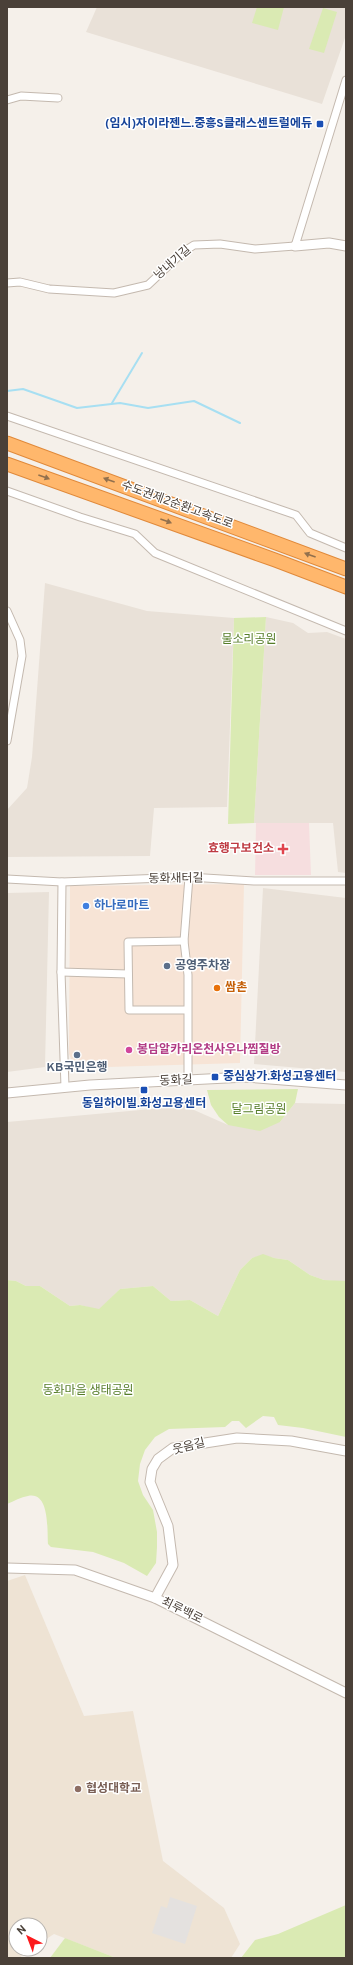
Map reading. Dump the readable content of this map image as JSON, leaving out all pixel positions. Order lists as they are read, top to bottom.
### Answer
{
  "streets": {
    "highway": ["수도권제2순환고속도로"],
    "street": [
      "낭내기길",
      "동화새터길",
      "동화길",
      "웃음길",
      "최루백로"
    ]
  },
  "crossings": [
    ["웃음길", "최루백로"]
  ],
  "parks": ["물소리공원", "달그림공원", "동화마을 생태공원"],
  "places": {
    "transit": ["(임시)자이라젠느.중흥S클래스센트럴에듀", "중심상가.화성고용센터", "동일하이빌.화성고용센터"],
    "health": ["효행구보건소"],
    "other": [
      "하나로마트",
      "공영주차장",
      "쌈촌",
      "봉담알카리온천사우나찜질방",
      "KB국민은행",
      "협성대학교"
    ]
  },
  "north": "top left"
}
